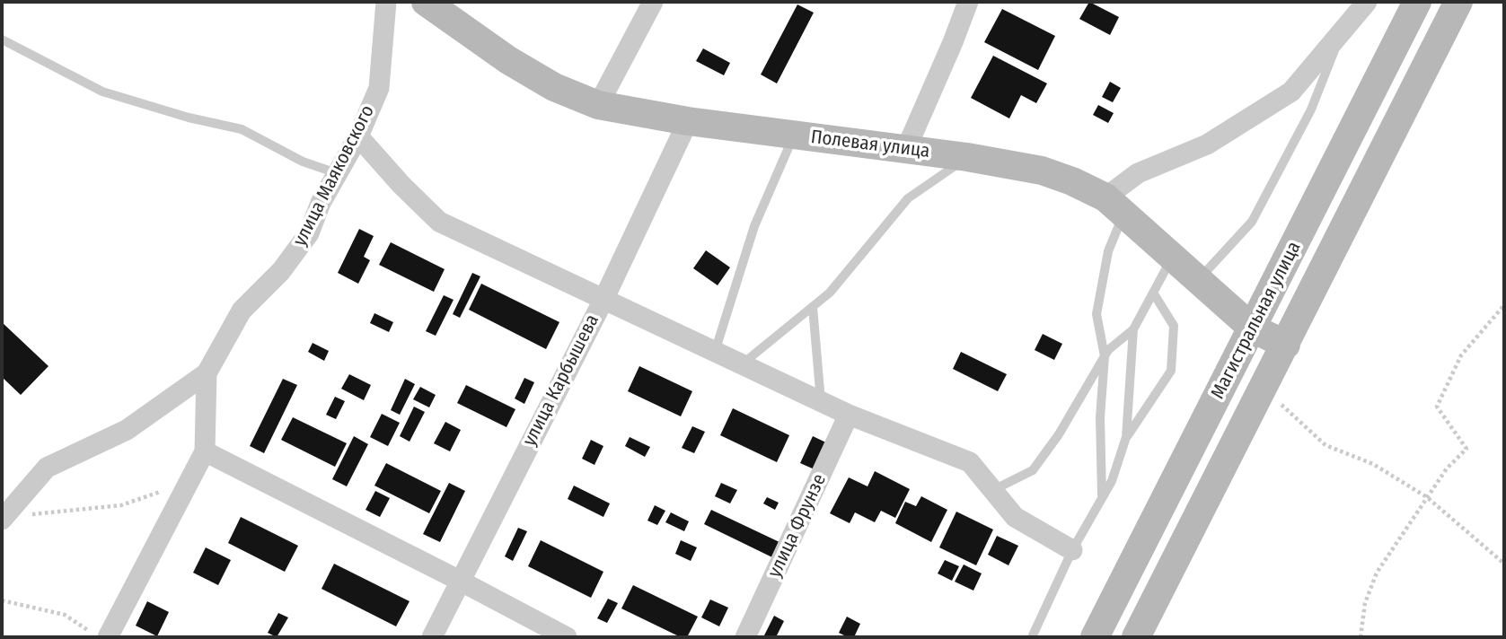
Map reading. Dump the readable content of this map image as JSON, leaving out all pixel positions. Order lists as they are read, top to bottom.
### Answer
{
  "streets": {
    "main road": ["Полевая улица", "Магистральная улица"],
    "street": ["улица Маяковского", "улица Карбышева", "улица Фрунзе"]
  },
  "crossings": [
    ["Полевая улица", "Магистральная улица"],
    ["Полевая улица", "улица Карбышева"]
  ]
}
